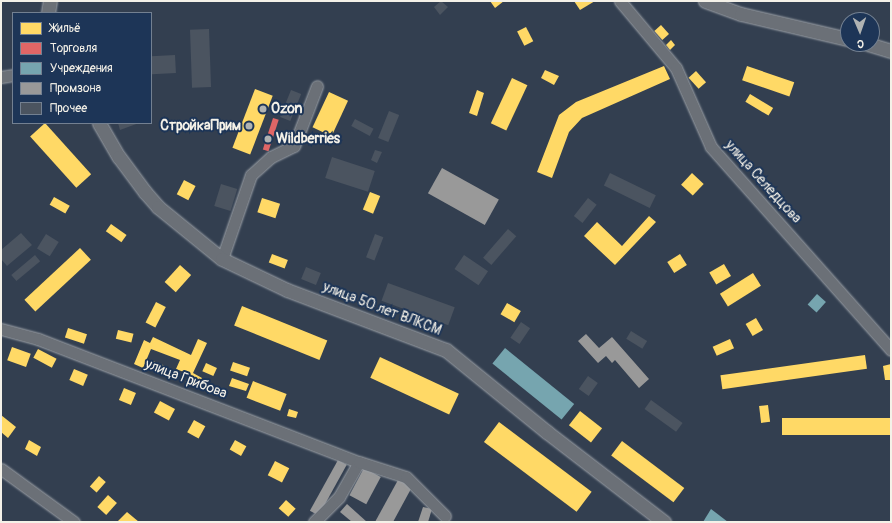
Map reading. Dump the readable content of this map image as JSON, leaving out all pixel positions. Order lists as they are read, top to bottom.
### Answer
{
  "streets": {
    "street": ["улица Селедцова", "улица 50 лет ВЛКСМ", "улица Грибова"]
  },
  "places": ["Ozon", "СтройкаПрим", "Wildberries"],
  "legend": [
    "Жильё",
    "Торговля",
    "Учреждения",
    "Промзона",
    "Прочее"
  ],
  "north": "bottom"
}
